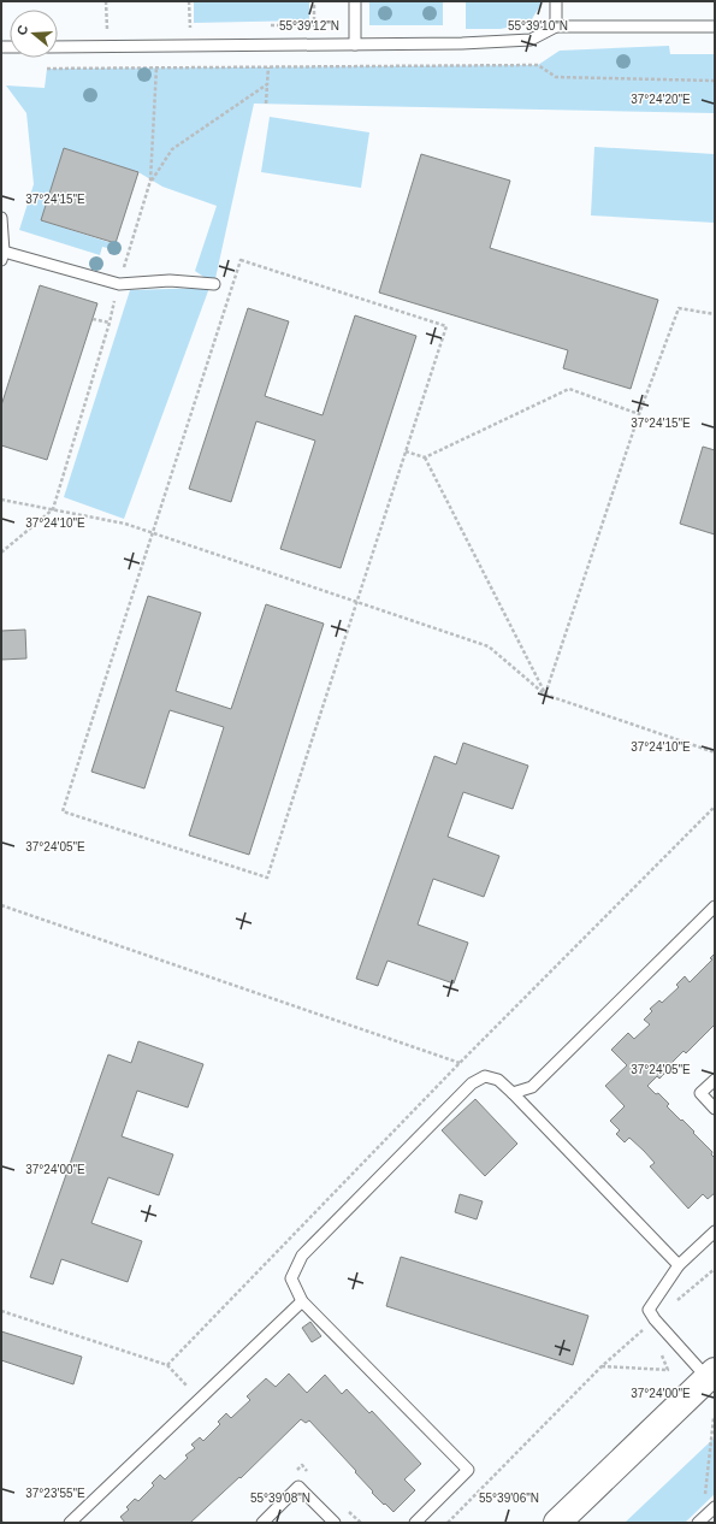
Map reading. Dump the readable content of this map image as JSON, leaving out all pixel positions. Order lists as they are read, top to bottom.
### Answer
{
  "north": "left",
  "coordinates": [
    "55°39'12\"N",
    "55°39'10\"N",
    "37°24'20\"E",
    "37°24'15\"E",
    "37°24'10\"E",
    "37°24'05\"E",
    "37°24'00\"E",
    "37°23'55\"E",
    "55°39'08\"N",
    "55°39'06\"N"
  ]
}
